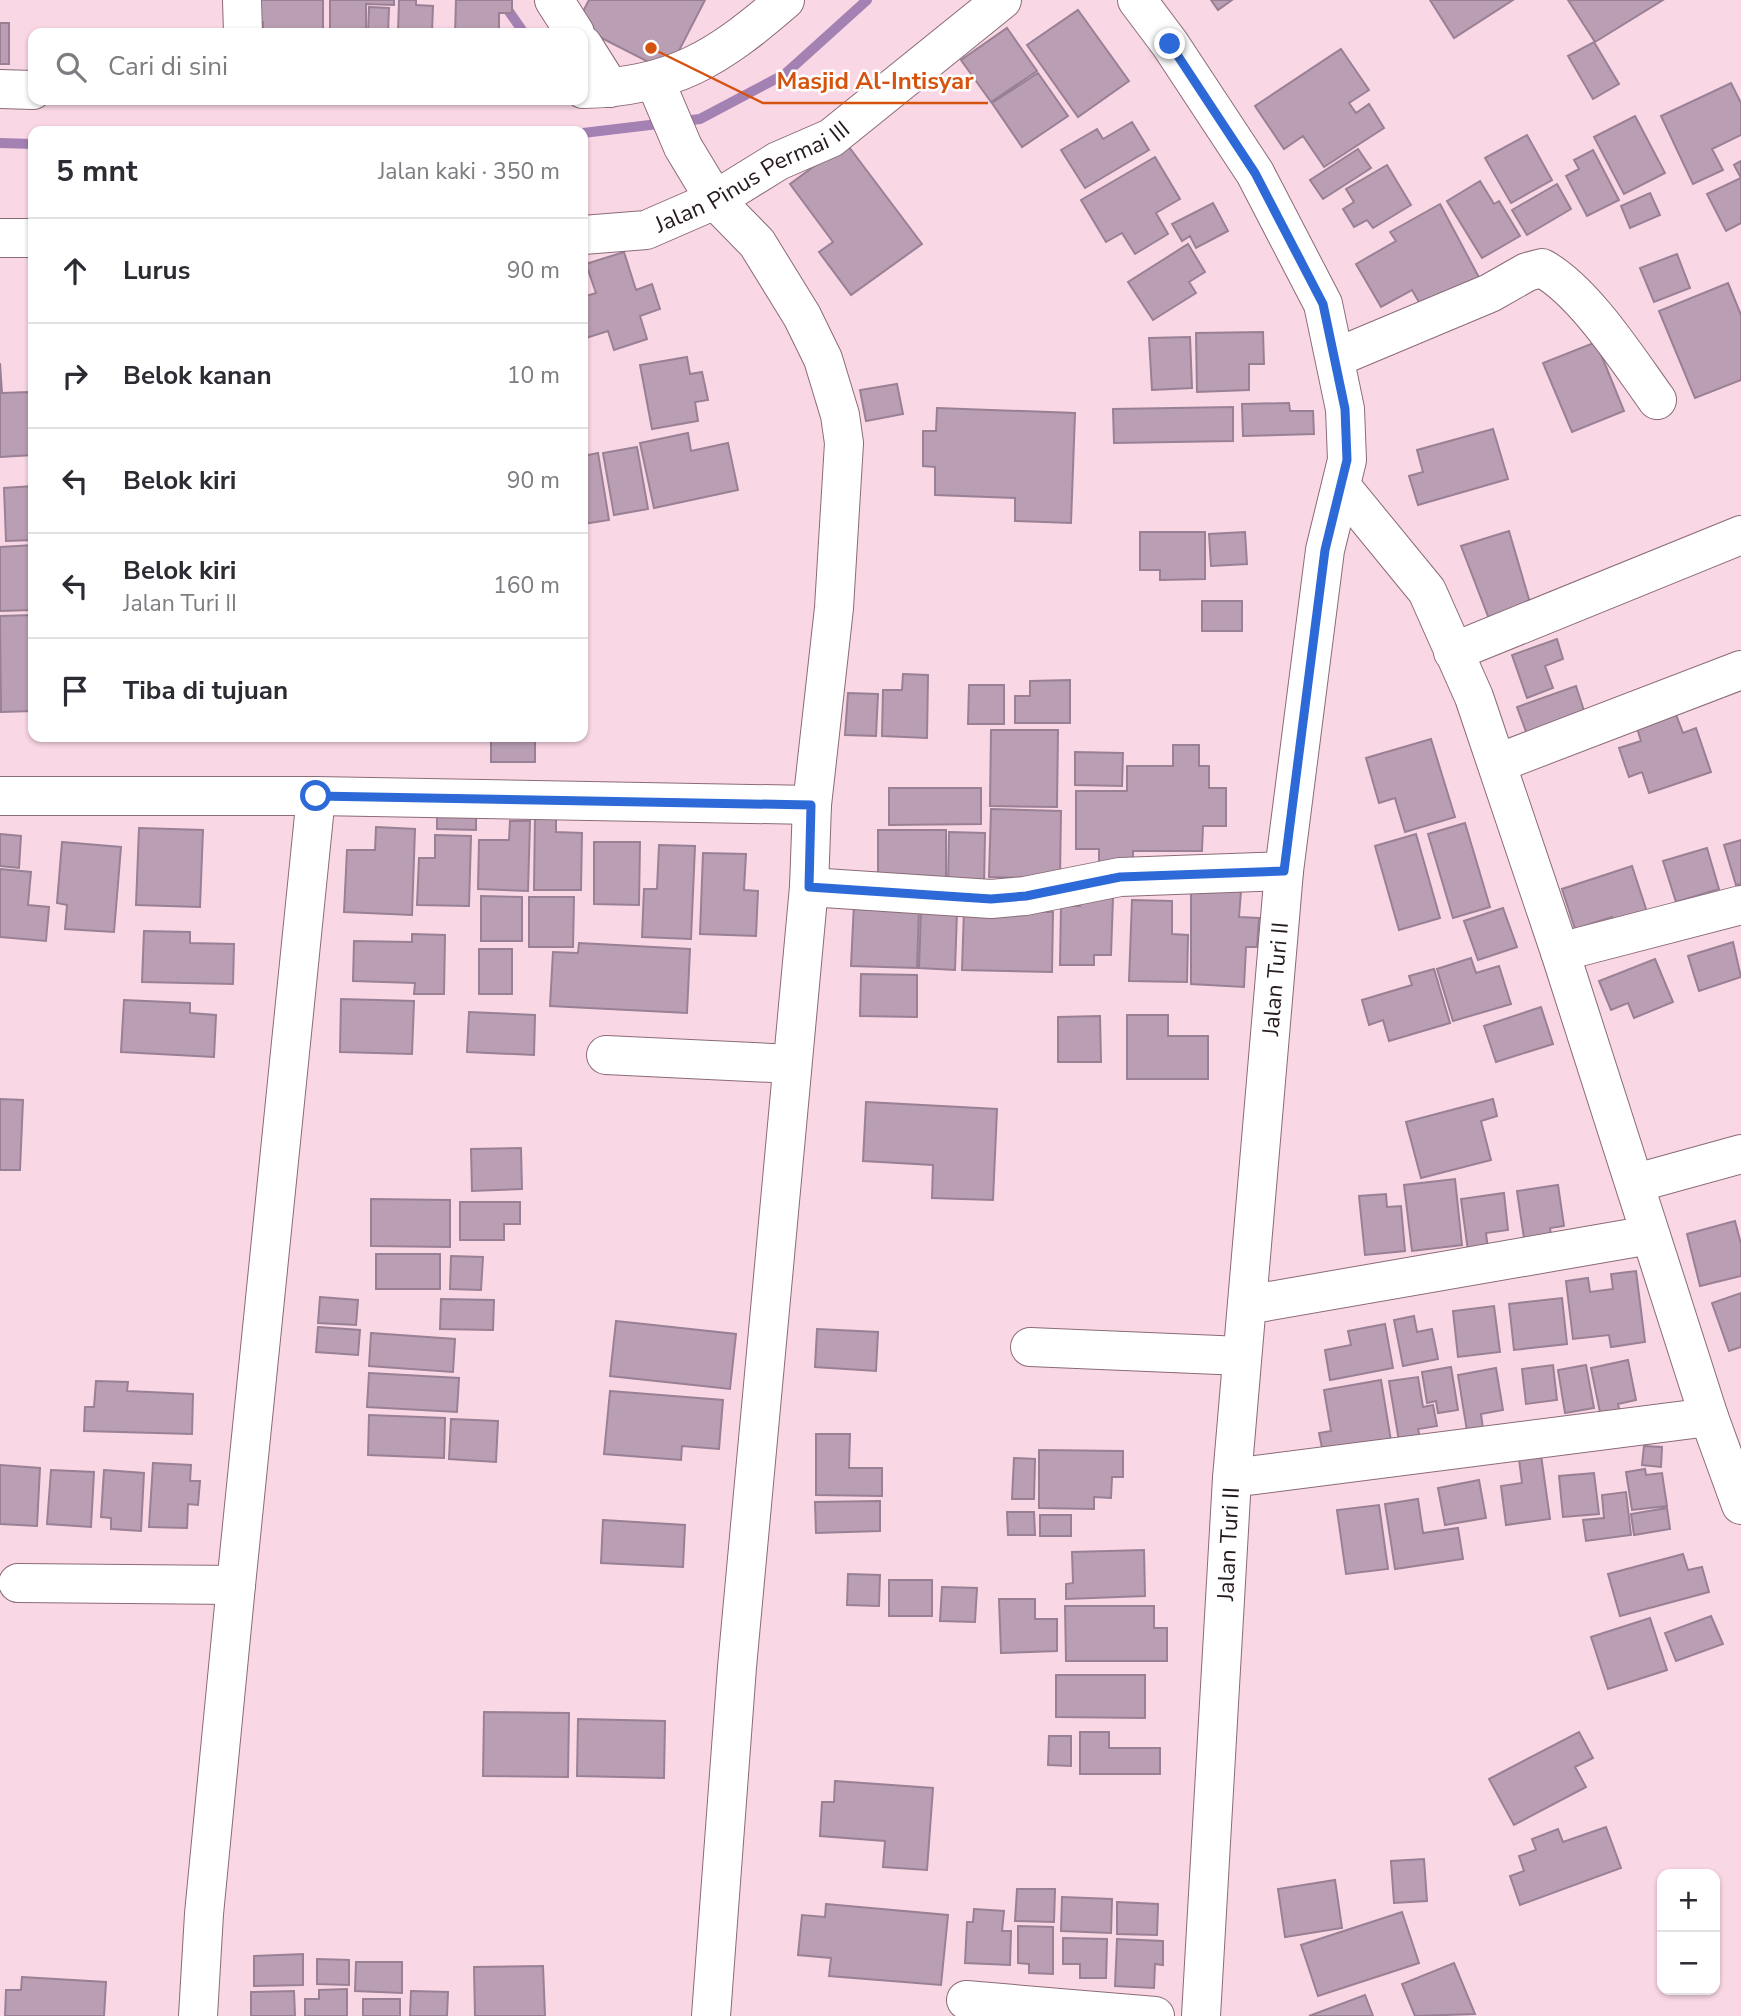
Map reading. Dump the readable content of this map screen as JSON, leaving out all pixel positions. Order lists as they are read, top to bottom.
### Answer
{
  "streets": {
    "street": ["Jalan Pinus Permai III", "Jalan Turi II"]
  },
  "places": ["Masjid Al-Intisyar"],
  "page": {
    "search": "Cari di sini",
    "heading": ["5 mnt", "Jalan kaki · 350 m"],
    "list": [
      ["Lurus", "90 m"],
      ["Belok kanan", "10 m"],
      ["Belok kiri", "90 m"],
      ["Belok kiri", "Jalan Turi II", "160 m"],
      "Tiba di tujuan"
    ],
    "map_buttons": ["+", "−"]
  }
}
